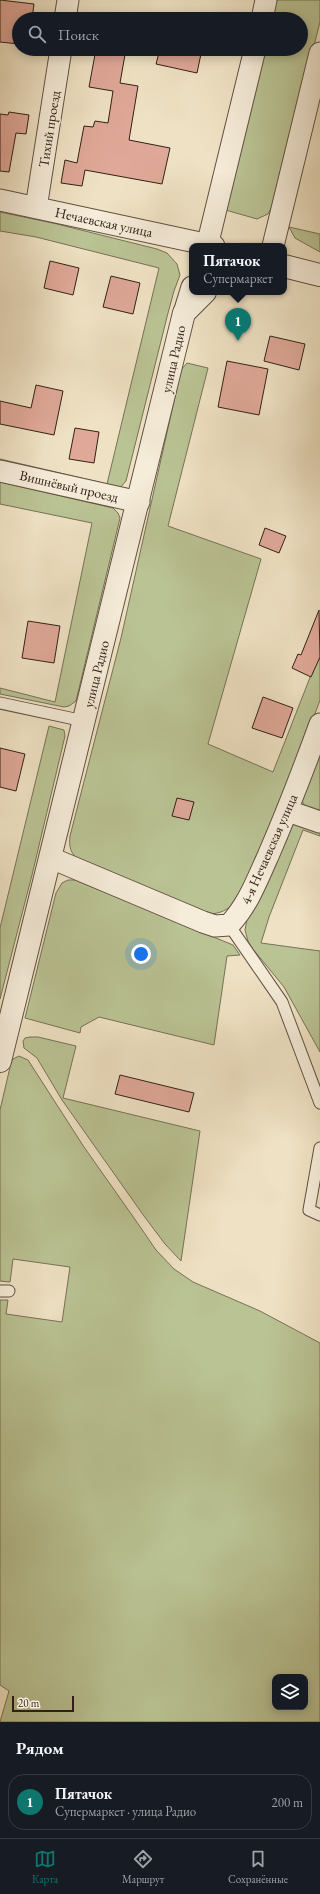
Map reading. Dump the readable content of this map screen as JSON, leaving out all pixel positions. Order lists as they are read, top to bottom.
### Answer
{
  "streets": {
    "street": [
      "Тихий проезд",
      "Нечаевская улица",
      "улица Радио",
      "Вишнёвый проезд",
      "4-я Нечаевская улица"
    ]
  },
  "crossings": [
    ["Тихий проезд", "Нечаевская улица"],
    ["улица Радио", "Вишнёвый проезд"]
  ],
  "scale_bar": "20 m",
  "page": {
    "search": "Поиск",
    "popup": ["Пятачок", "Супермаркет"],
    "pins": "1",
    "scale": "20 m",
    "heading": "Рядом",
    "list": [
      {
        "mark": "1",
        "name": "Пятачок",
        "note": "Супермаркет · улица Радио",
        "value": "200 m"
      }
    ],
    "nav": ["Карта", "Маршрут", "Сохранённые"]
  }
}
